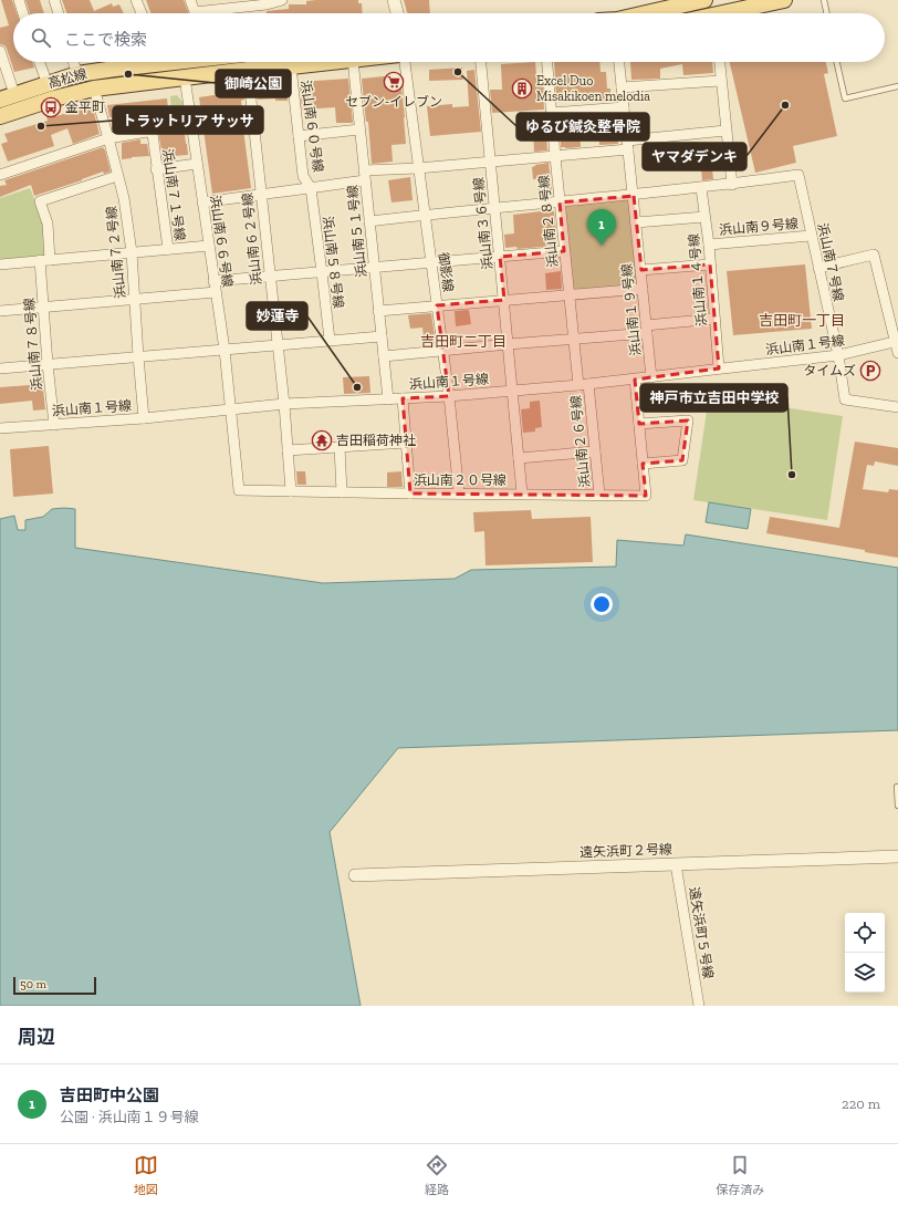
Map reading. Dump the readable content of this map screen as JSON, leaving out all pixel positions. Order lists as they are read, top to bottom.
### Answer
{
  "streets": {
    "main road": ["高松線"],
    "street": [
      "浜山南６０号線",
      "浜山南７１号線",
      "浜山南２８号線",
      "浜山南３６号線",
      "浜山南９号線",
      "浜山南５１号線",
      "浜山南６２号線",
      "浜山南６６号線",
      "浜山南７２号線",
      "浜山南５８号線",
      "浜山南７号線",
      "御影線",
      "浜山南１４号線",
      "浜山南１９号線",
      "浜山南７８号線",
      "浜山南１号線",
      "浜山南２６号線",
      "浜山南２０号線",
      "遠矢浜町２号線",
      "遠矢浜町５号線"
    ]
  },
  "crossings": [
    ["高松線", "浜山南６０号線"],
    ["高松線", "浜山南６２号線"],
    ["高松線", "浜山南６６号線"],
    ["高松線", "浜山南７２号線"],
    ["浜山南６０号線", "浜山南５８号線"],
    ["浜山南７１号線", "浜山南７２号線"],
    ["浜山南２８号線", "浜山南１号線"],
    ["浜山南２８号線", "浜山南２６号線"],
    ["浜山南３６号線", "浜山南１号線"],
    ["浜山南３６号線", "浜山南２０号線"],
    ["浜山南９号線", "浜山南７号線"],
    ["浜山南９号線", "浜山南１４号線"],
    ["浜山南５１号線", "浜山南１号線"],
    ["浜山南６２号線", "浜山南１号線"],
    ["浜山南６２号線", "浜山南２０号線"],
    ["浜山南６６号線", "浜山南１号線"],
    ["浜山南６６号線", "浜山南２０号線"],
    ["浜山南７２号線", "浜山南７８号線"],
    ["浜山南７２号線", "浜山南１号線"],
    ["浜山南７号線", "浜山南１号線"],
    ["御影線", "浜山南１号線"],
    ["御影線", "浜山南２０号線"],
    ["浜山南１４号線", "浜山南１号線"],
    ["浜山南１９号線", "浜山南１号線"],
    ["浜山南７８号線", "浜山南１号線"],
    ["浜山南１号線", "浜山南２６号線"],
    ["浜山南１号線", "浜山南２０号線"],
    ["浜山南２６号線", "浜山南２０号線"],
    ["遠矢浜町２号線", "遠矢浜町５号線"]
  ],
  "districts": ["吉田町一丁目", "吉田町二丁目"],
  "places": {
    "other": [
      "ゆるび鍼灸整骨院",
      "御崎公園",
      "ヤマダデンキ",
      "トラットリア サッサ",
      "妙蓮寺",
      "神戸市立吉田中学校"
    ],
    "supermarket": ["セブン-イレブン"],
    "building": ["Excel Duo Misakikoen melodia"],
    "bus stop": ["金平町"],
    "parking": ["タイムズ"],
    "temple": ["吉田稲荷神社"]
  },
  "scale_bar": "50 m",
  "page": {
    "search": "ここで検索",
    "pins": "1",
    "scale": "50 m",
    "heading": "周辺",
    "list": [
      {
        "mark": "1",
        "name": "吉田町中公園",
        "note": "公園 · 浜山南１９号線",
        "value": "220 m"
      }
    ],
    "nav": ["地図", "経路", "保存済み"]
  }
}
